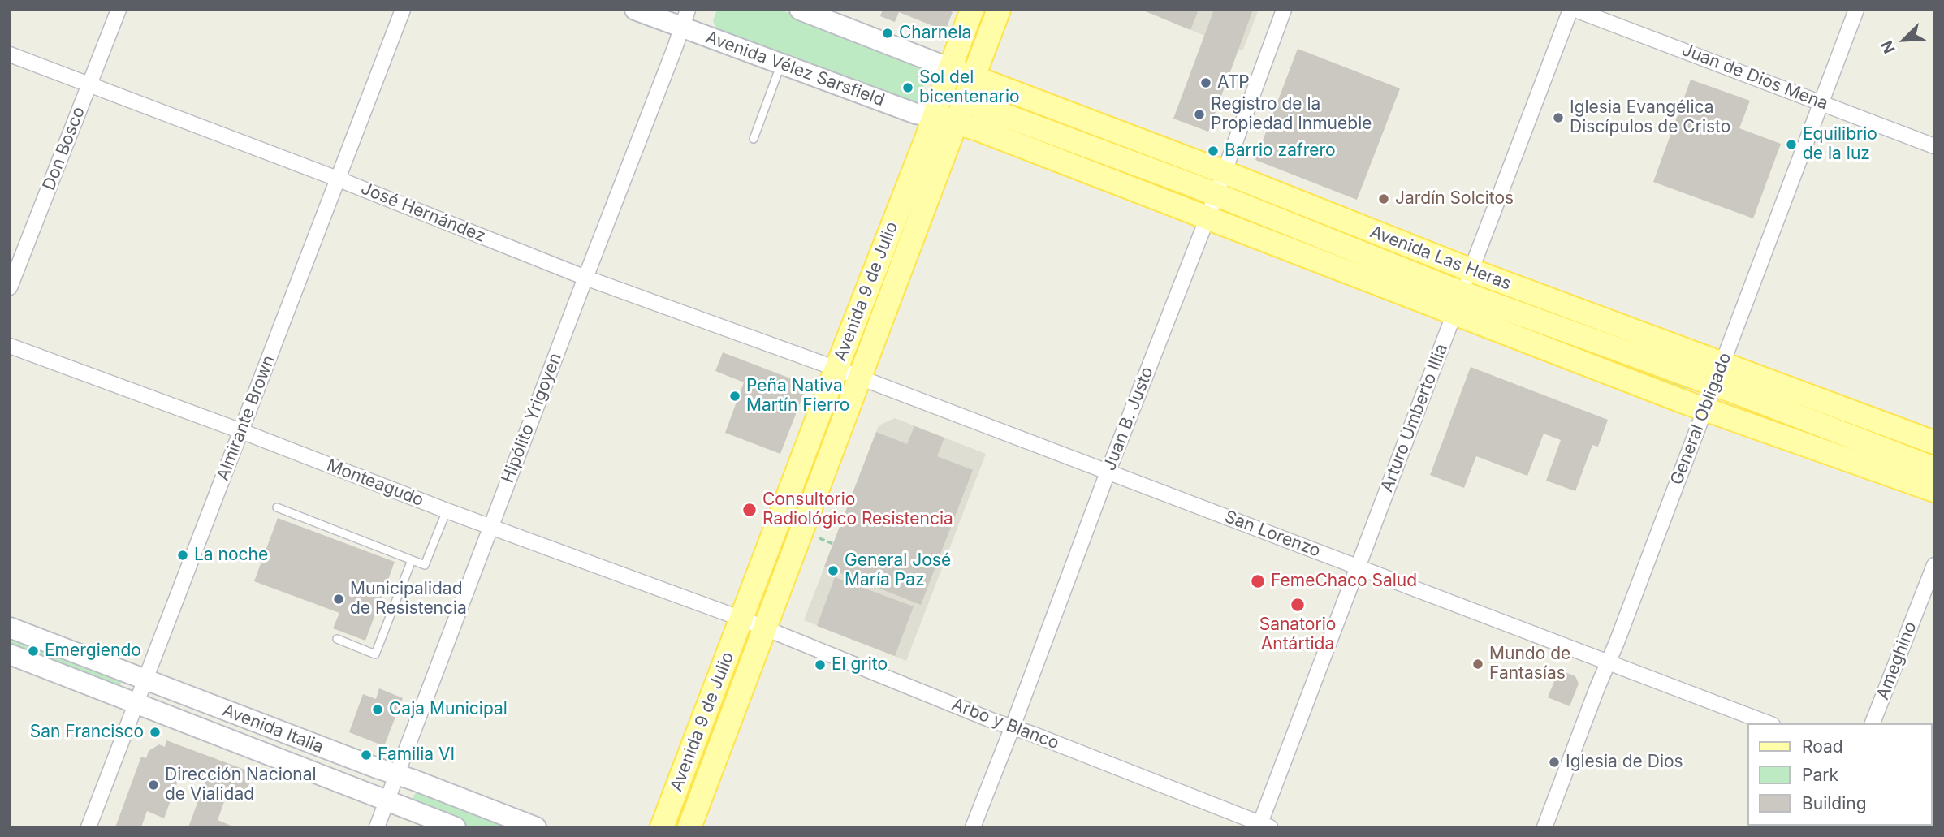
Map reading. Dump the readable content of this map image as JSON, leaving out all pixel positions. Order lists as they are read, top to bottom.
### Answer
{
  "streets": {
    "main road": [
      "Avenida Vélez Sarsfield",
      "Avenida Las Heras",
      "Avenida 9 de Julio",
      "Avenida Italia"
    ],
    "street": [
      "Juan de Dios Mena",
      "Don Bosco",
      "José Hernández",
      "Almirante Brown",
      "Hipólito Yrigoyen",
      "Arturo Umberto Illia",
      "Juan B. Justo",
      "General Obligado",
      "Monteagudo",
      "San Lorenzo",
      "Ameghino",
      "Arbo y Blanco"
    ]
  },
  "crossings": [
    ["Avenida Vélez Sarsfield", "Avenida Las Heras"],
    ["Avenida Vélez Sarsfield", "Avenida 9 de Julio"],
    ["Avenida Vélez Sarsfield", "Hipólito Yrigoyen"],
    ["Juan de Dios Mena", "Arturo Umberto Illia"],
    ["Juan de Dios Mena", "General Obligado"],
    ["Don Bosco", "José Hernández"],
    ["José Hernández", "Avenida 9 de Julio"],
    ["José Hernández", "Almirante Brown"],
    ["José Hernández", "Hipólito Yrigoyen"],
    ["José Hernández", "San Lorenzo"],
    ["Avenida Las Heras", "Avenida 9 de Julio"],
    ["Avenida Las Heras", "Arturo Umberto Illia"],
    ["Avenida Las Heras", "Juan B. Justo"],
    ["Avenida Las Heras", "General Obligado"],
    ["Avenida 9 de Julio", "Monteagudo"],
    ["Avenida 9 de Julio", "San Lorenzo"],
    ["Avenida 9 de Julio", "Arbo y Blanco"],
    ["Almirante Brown", "Monteagudo"],
    ["Almirante Brown", "Avenida Italia"],
    ["Hipólito Yrigoyen", "Monteagudo"],
    ["Hipólito Yrigoyen", "Avenida Italia"],
    ["Arturo Umberto Illia", "San Lorenzo"],
    ["Arturo Umberto Illia", "Arbo y Blanco"],
    ["Juan B. Justo", "San Lorenzo"],
    ["Juan B. Justo", "Arbo y Blanco"],
    ["General Obligado", "San Lorenzo"],
    ["Monteagudo", "Arbo y Blanco"]
  ],
  "places": [
    "Charnela",
    "ATP",
    "Sol del bicentenario",
    "Registro de la Propiedad Inmueble",
    "Iglesia Evangélica Discípulos de Cristo",
    "Equilibrio de la luz",
    "Barrio zafrero",
    "Jardín Solcitos",
    "Peña Nativa Martín Fierro",
    "Consultorio Radiológico Resistencia",
    "La noche",
    "General José María Paz",
    "FemeChaco Salud",
    "Municipalidad de Resistencia",
    "Sanatorio Antártida",
    "Emergiendo",
    "Mundo de Fantasías",
    "El grito",
    "Caja Municipal",
    "San Francisco",
    "Familia VI",
    "Iglesia de Dios",
    "Dirección Nacional de Vialidad"
  ],
  "legend": ["Road", "Park", "Building"],
  "north": "bottom left"
}
